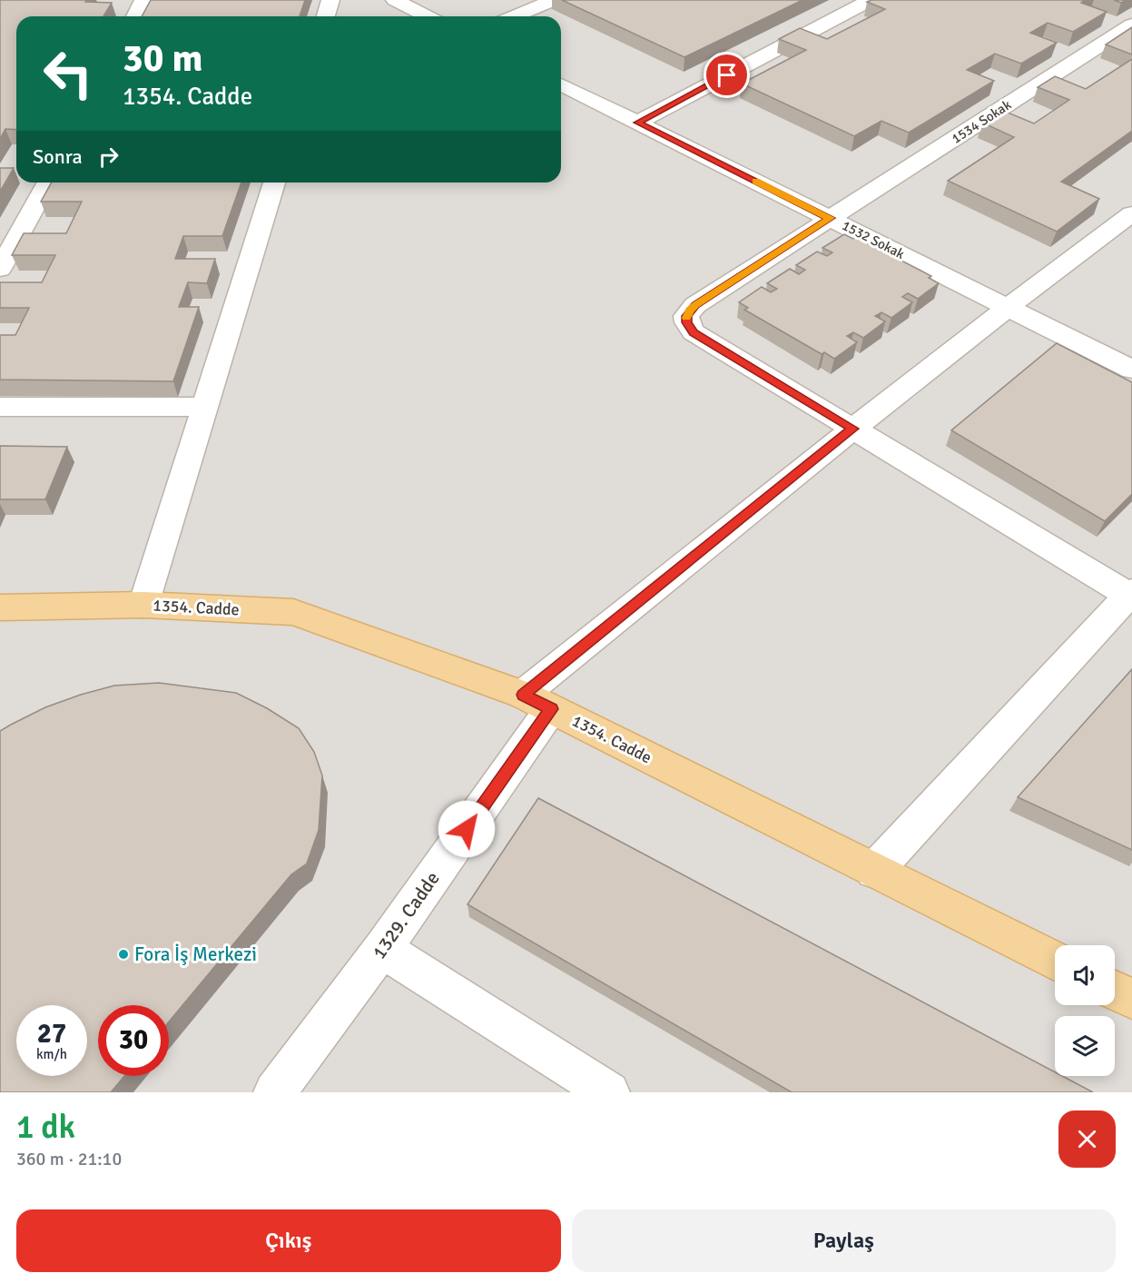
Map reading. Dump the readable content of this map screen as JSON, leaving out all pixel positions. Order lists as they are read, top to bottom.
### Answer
{
  "streets": {
    "main road": ["1354. Cadde"],
    "street": ["1534 Sokak", "1532 Sokak", "1329. Cadde"]
  },
  "crossings": [
    ["1534 Sokak", "1532 Sokak"],
    ["1534 Sokak", "1329. Cadde"],
    ["1532 Sokak", "1329. Cadde"],
    ["1354. Cadde", "1329. Cadde"]
  ],
  "places": ["Fora İş Merkezi"],
  "page": {
    "turn": ["30 m", "1354. Cadde"],
    "then": "Sonra",
    "speed": "27 km/h",
    "limit": "30",
    "heading": ["1 dk", "360 m · 21:10"],
    "buttons": ["Çıkış", "Paylaş"]
  }
}
